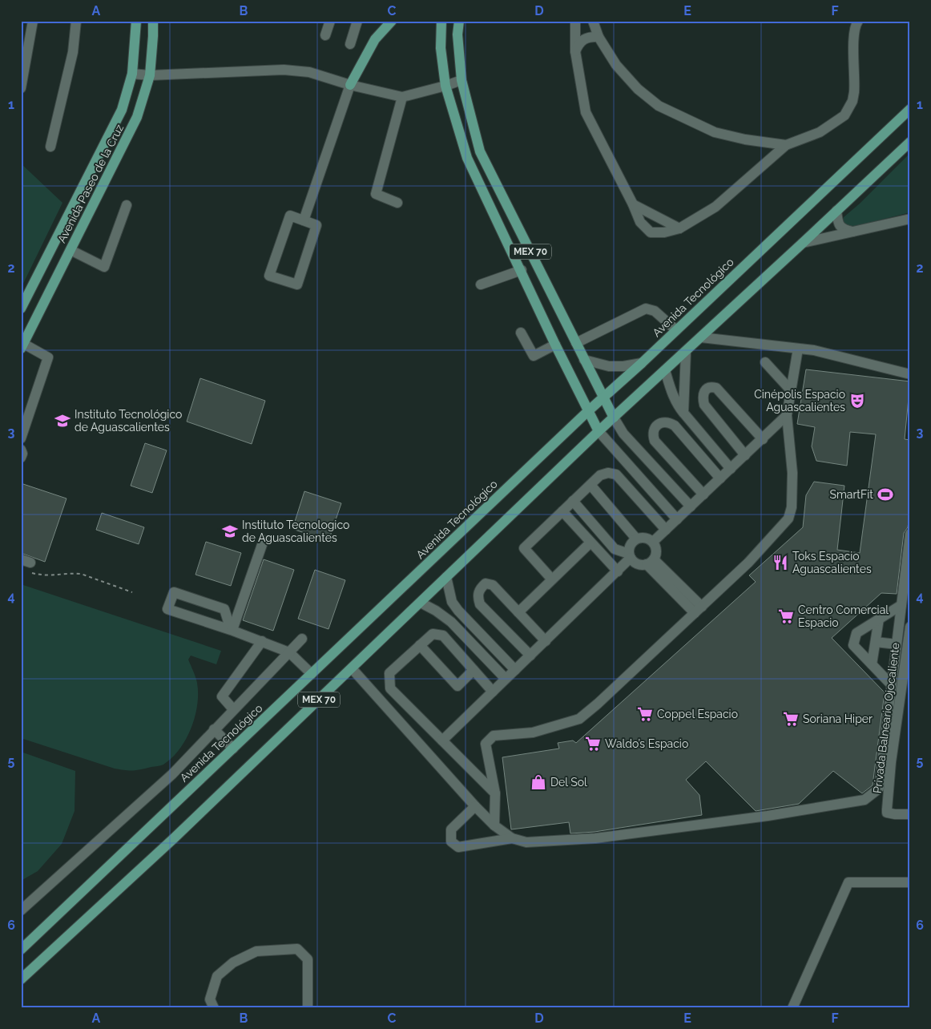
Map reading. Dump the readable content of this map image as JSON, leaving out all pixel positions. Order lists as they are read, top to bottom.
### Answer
{
  "streets": {
    "main road": ["Avenida Paseo de la Cruz", "MEX 70", "Avenida Tecnológico"],
    "street": ["Privada Balneario Ojocaliente"]
  },
  "crossings": [
    ["MEX 70", "Avenida Tecnológico"]
  ],
  "places": {
    "theatre": ["Cinépolis Espacio Aguascalientes"],
    "school or university": ["Instituto Tecnológico de Aguascalientes", "Instituto Tecnologico de Aguascalientes"],
    "sports": ["SmartFit"],
    "restaurant": ["Toks Espacio Aguascalientes"],
    "supermarket": [
      "Centro Comercial Espacio",
      "Coppel Espacio",
      "Soriana Hiper",
      "Waldo’s Espacio"
    ],
    "shop": ["Del Sol"]
  },
  "grid": {
    "columns": [
      "A",
      "B",
      "C",
      "D",
      "E",
      "F"
    ],
    "rows": [
      "1",
      "2",
      "3",
      "4",
      "5",
      "6"
    ]
  }
}
